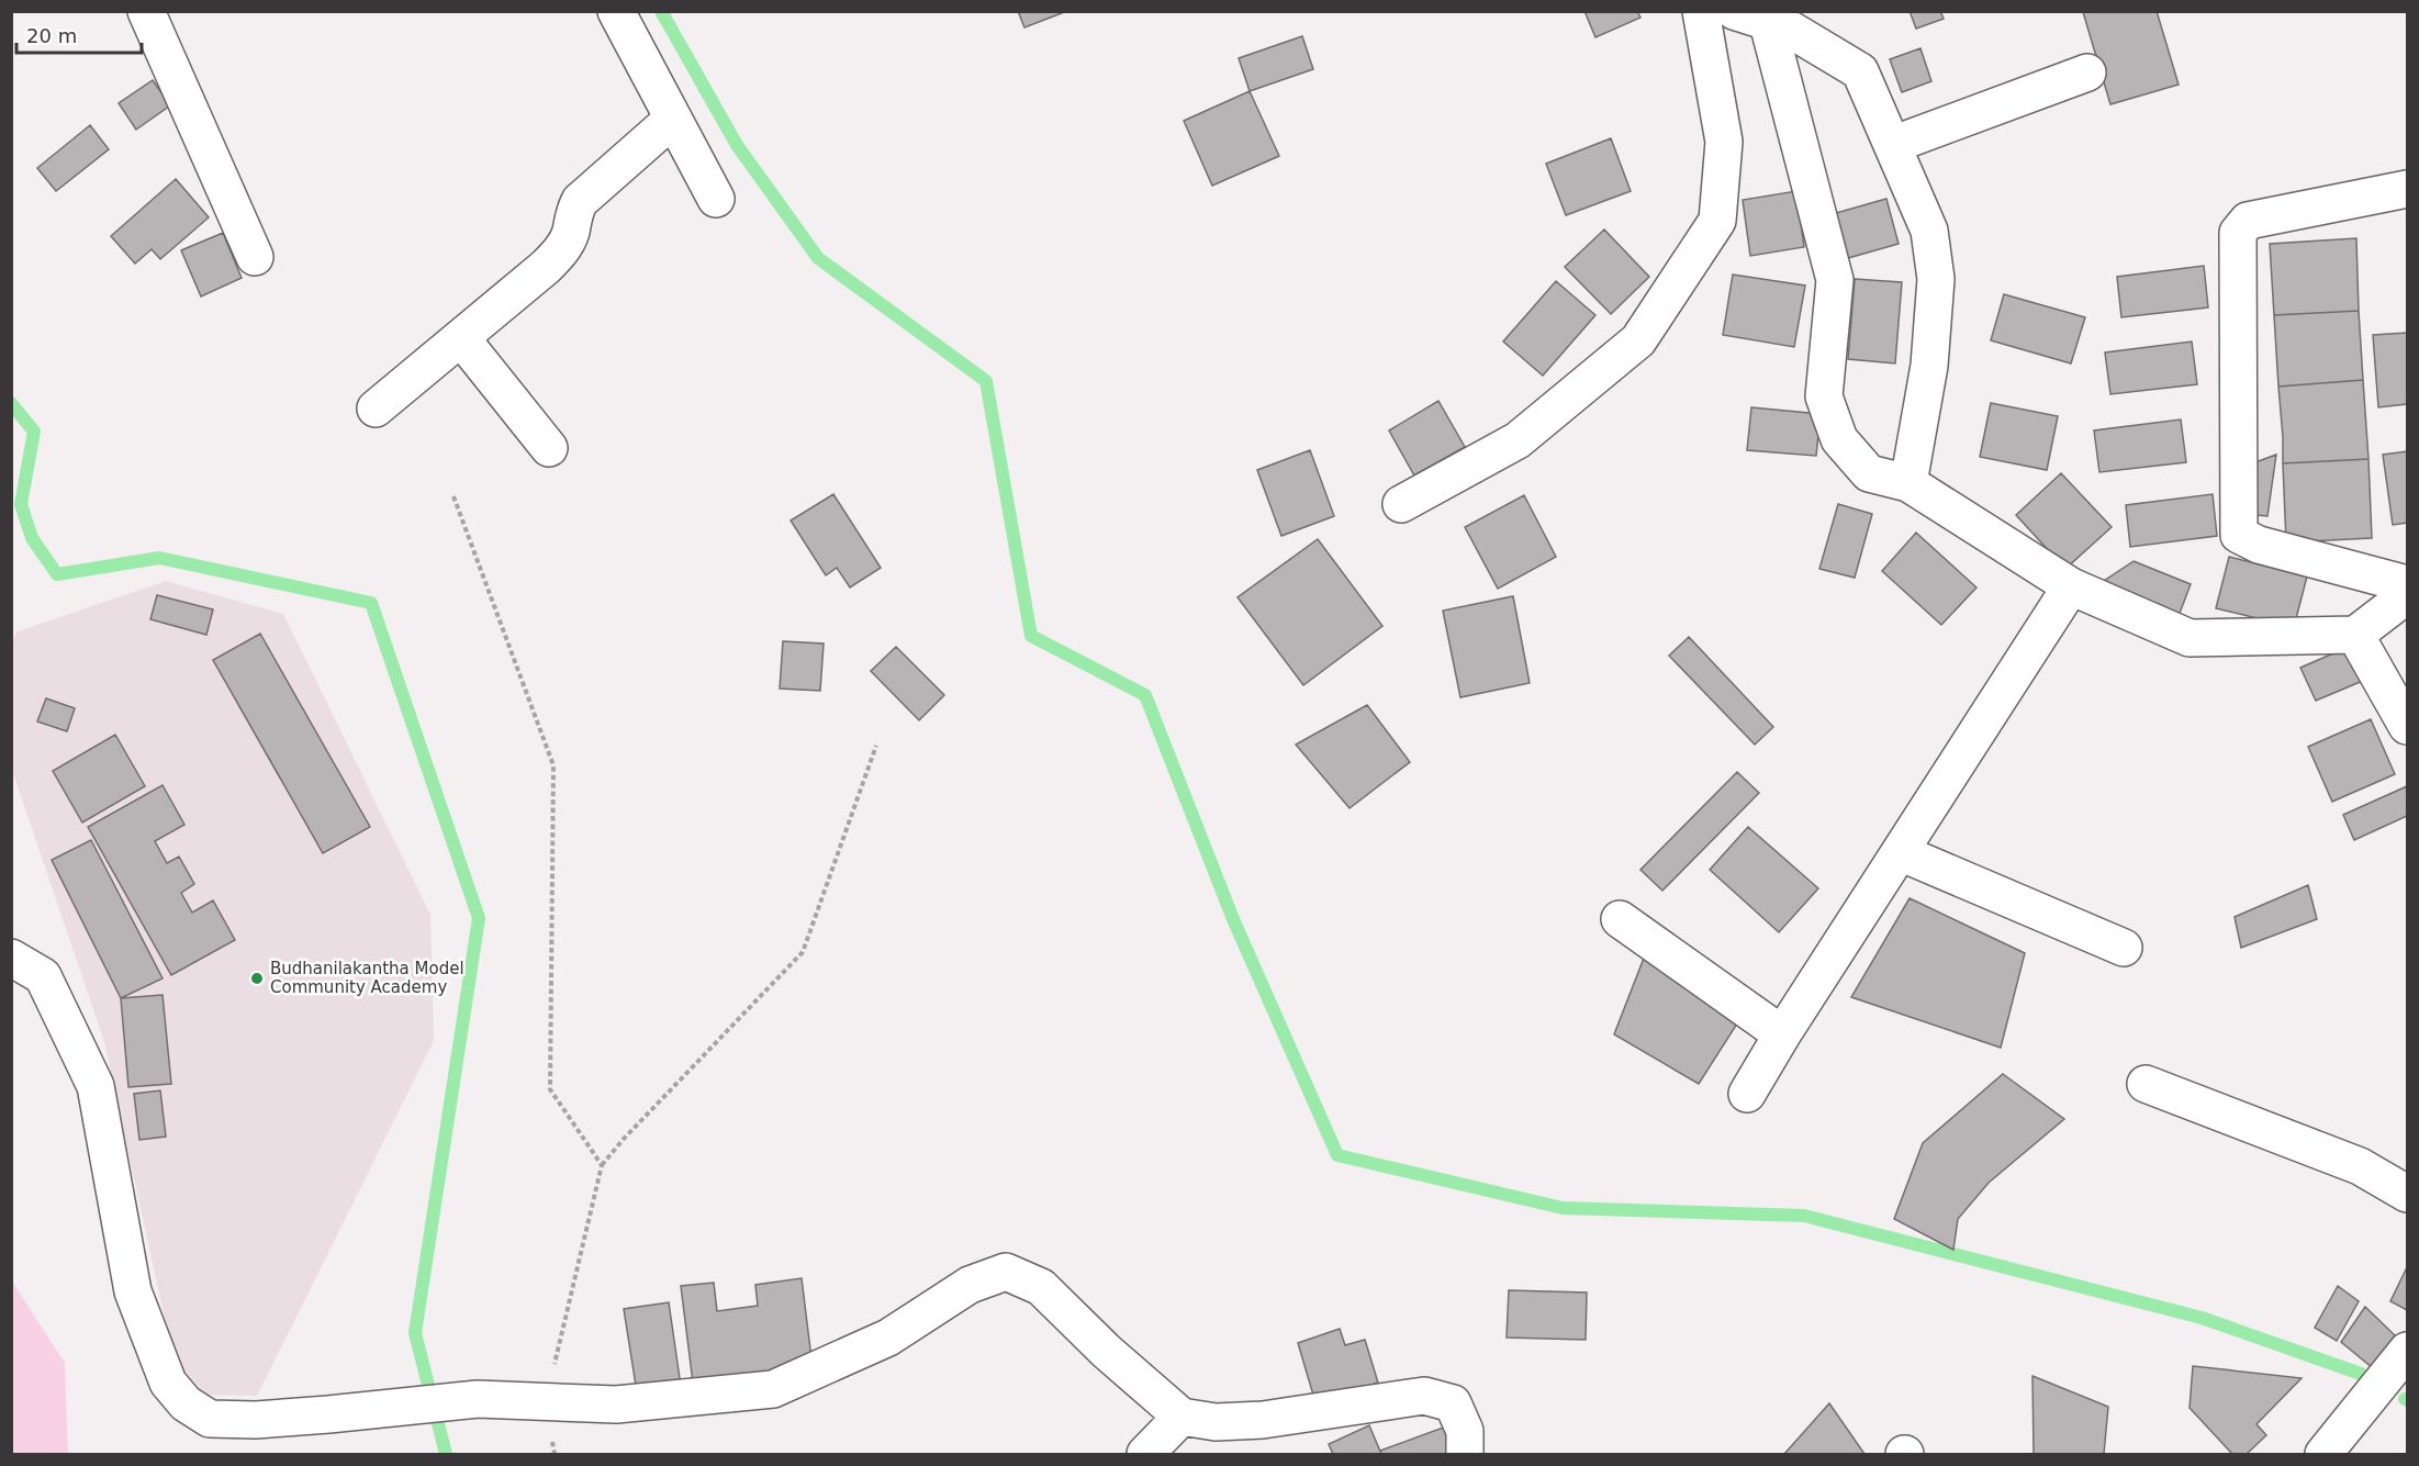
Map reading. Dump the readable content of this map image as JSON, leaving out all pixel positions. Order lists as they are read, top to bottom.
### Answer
{
  "places": ["Budhanilakantha Model Community Academy"],
  "scale_bar": "20 m"
}
